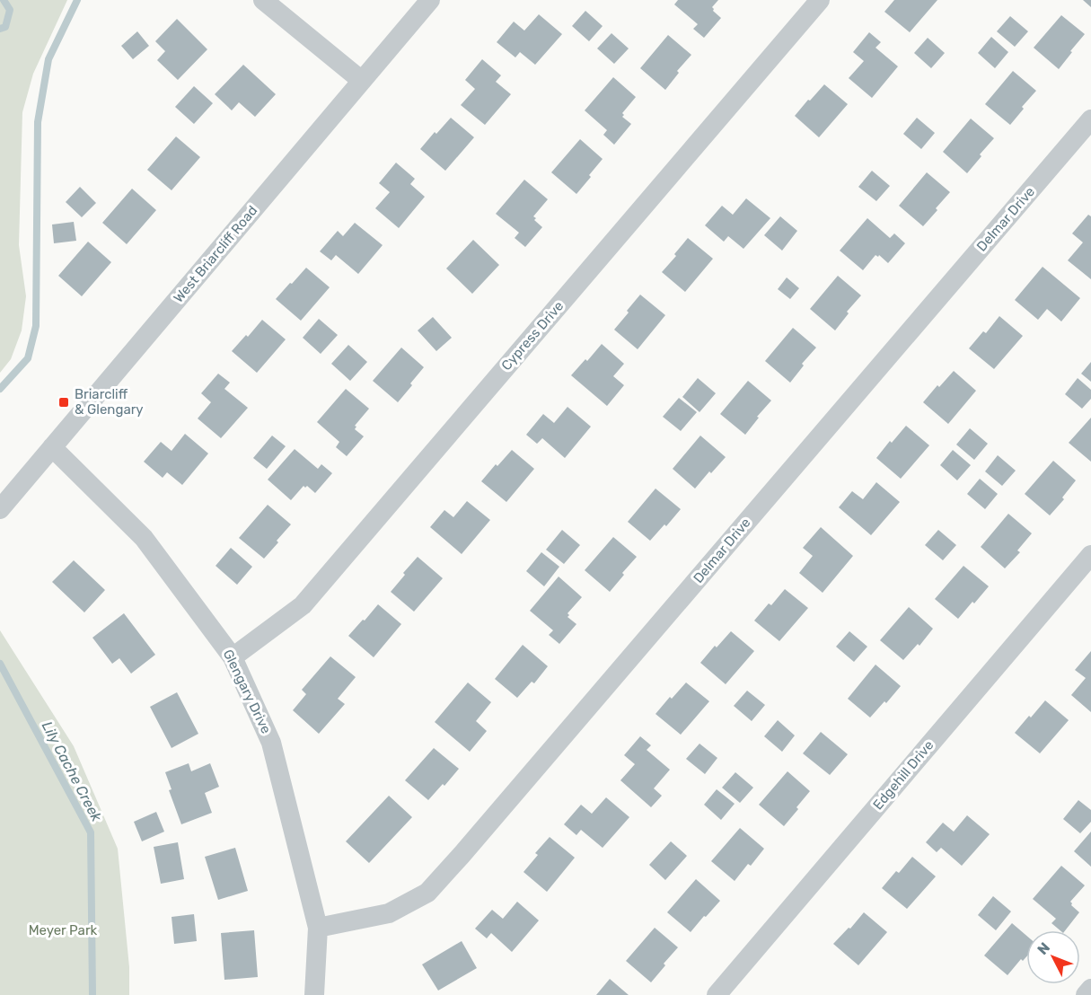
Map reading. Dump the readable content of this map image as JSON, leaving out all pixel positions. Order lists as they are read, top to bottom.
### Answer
{
  "streets": {
    "street": [
      "Delmar Drive",
      "West Briarcliff Road",
      "Cypress Drive",
      "Glengary Drive",
      "Edgehill Drive"
    ]
  },
  "crossings": [
    ["Delmar Drive", "Glengary Drive"],
    ["West Briarcliff Road", "Glengary Drive"],
    ["Cypress Drive", "Glengary Drive"]
  ],
  "water": ["Lily Cache Creek"],
  "parks": ["Meyer Park"],
  "places": {
    "transit": ["Briarcliff & Glengary"]
  },
  "north": "top left"
}
